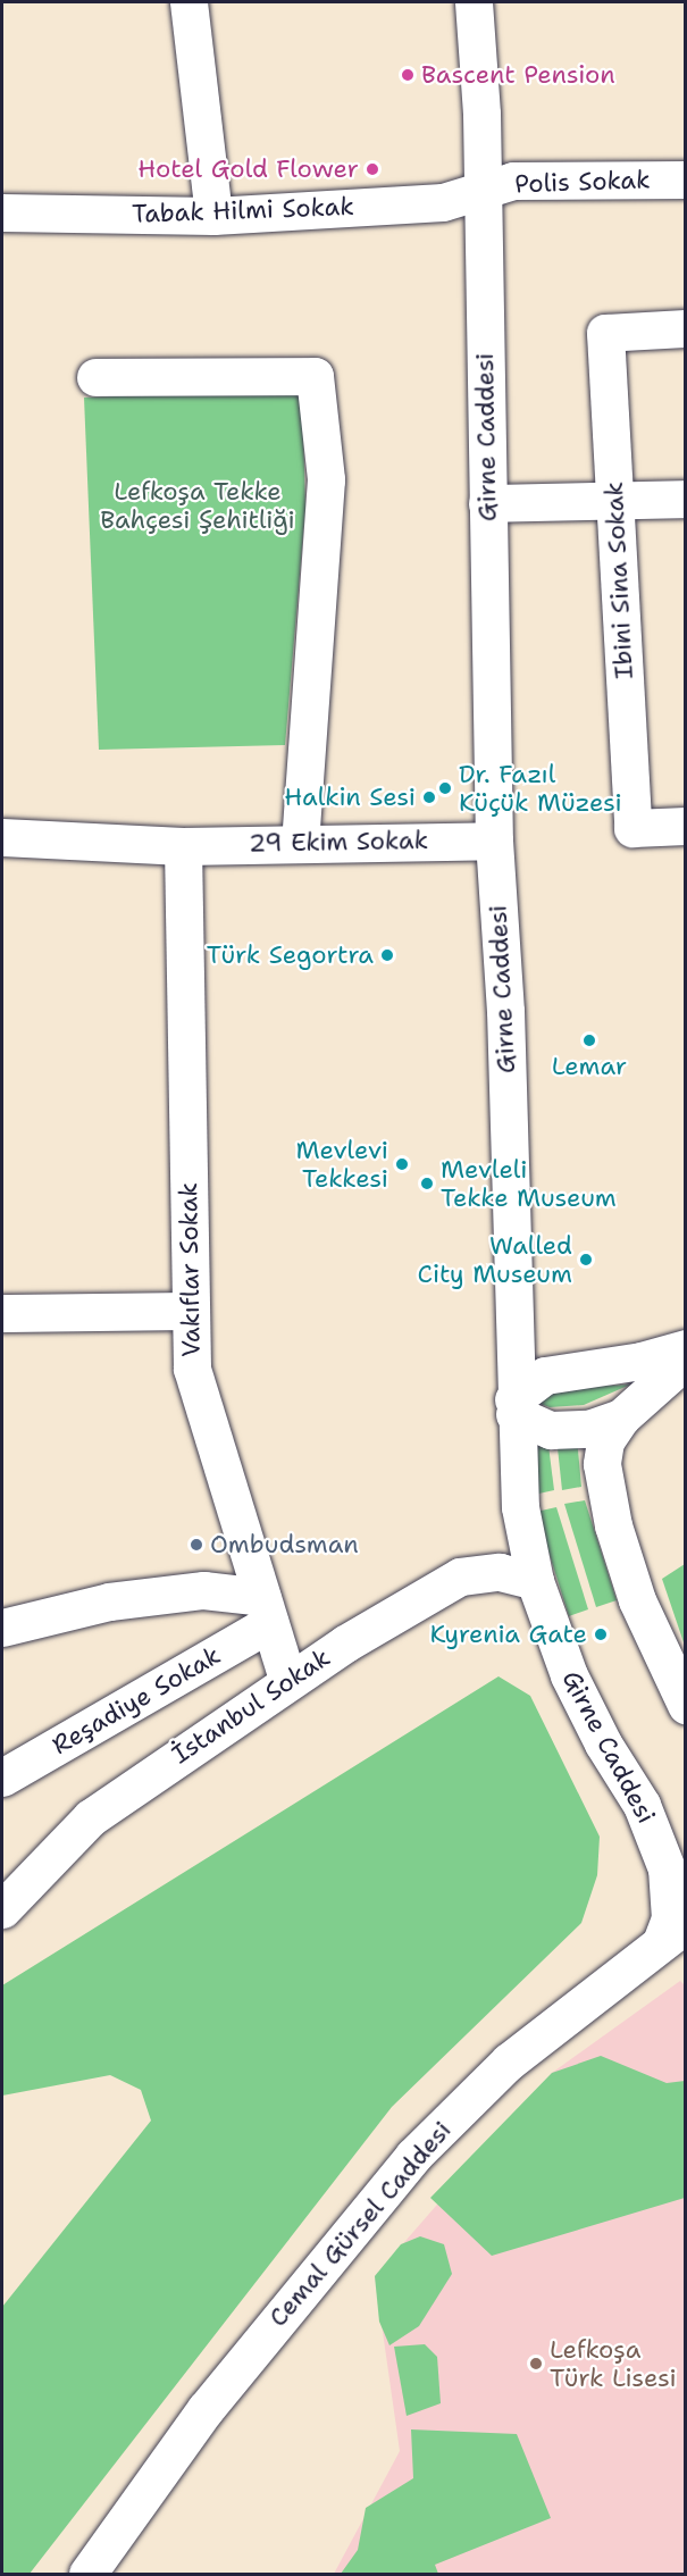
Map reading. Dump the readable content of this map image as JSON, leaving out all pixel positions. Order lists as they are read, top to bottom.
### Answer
{
  "streets": {
    "street": [
      "Polis Sokak",
      "Tabak Hilmi Sokak",
      "Girne Caddesi",
      "Ibini Sina Sokak",
      "29 Ekim Sokak",
      "Vakıflar Sokak",
      "Reşadiye Sokak",
      "İstanbul Sokak",
      "Cemal Gürsel Caddesi"
    ]
  },
  "crossings": [
    ["Polis Sokak", "Tabak Hilmi Sokak"],
    ["Polis Sokak", "Girne Caddesi"],
    ["Tabak Hilmi Sokak", "Girne Caddesi"],
    ["Girne Caddesi", "29 Ekim Sokak"],
    ["Girne Caddesi", "İstanbul Sokak"],
    ["Girne Caddesi", "Cemal Gürsel Caddesi"],
    ["29 Ekim Sokak", "Vakıflar Sokak"],
    ["Vakıflar Sokak", "Reşadiye Sokak"],
    ["Vakıflar Sokak", "İstanbul Sokak"]
  ],
  "parks": ["Lefkoşa Tekke Bahçesi Şehitliği"],
  "places": [
    "Bascent Pension",
    "Hotel Gold Flower",
    "Dr. Fazıl Küçük Müzesi",
    "Halkin Sesi",
    "Türk Segortra",
    "Lemar",
    "Mevlevi Tekkesi",
    "Mevleli Tekke Museum",
    "Walled City Museum",
    "Ombudsman",
    "Kyrenia Gate",
    "Lefkoşa Türk Lisesi"
  ]
}
